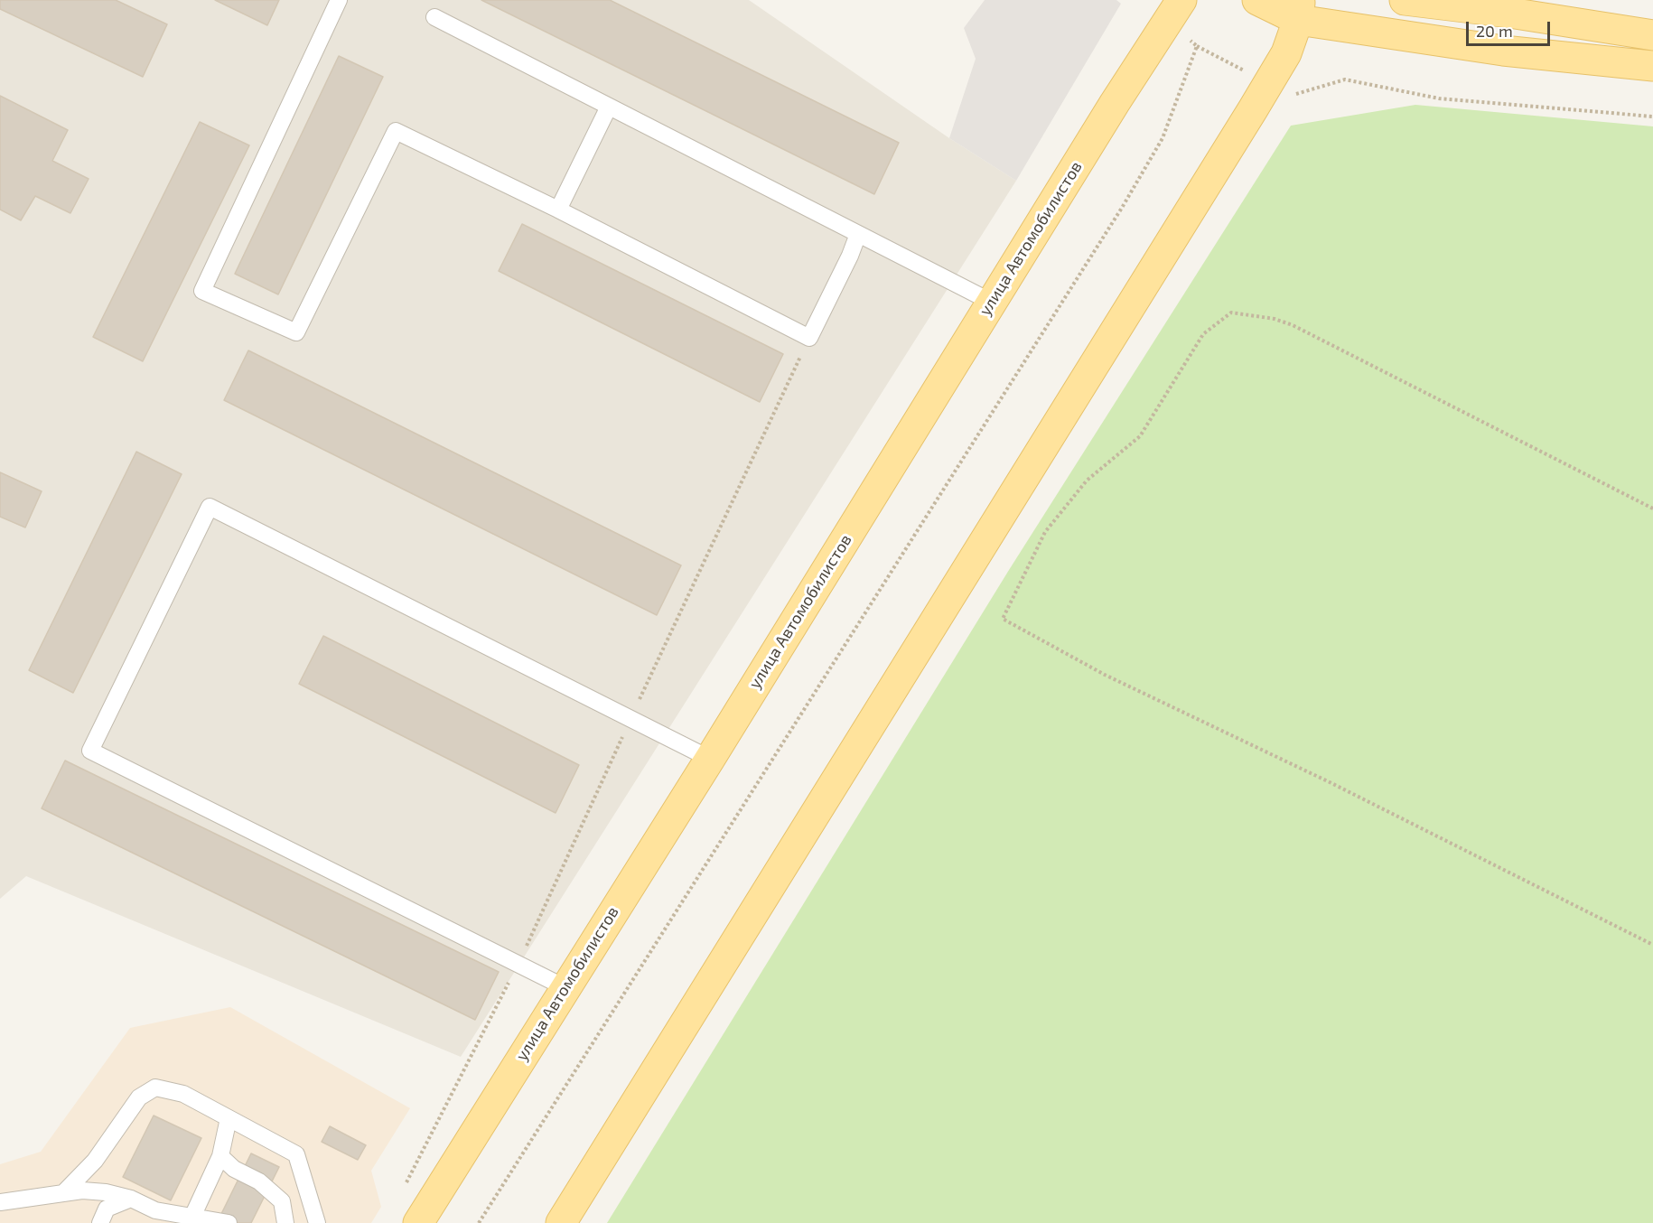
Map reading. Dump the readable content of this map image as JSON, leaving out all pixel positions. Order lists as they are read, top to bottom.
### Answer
{
  "streets": {
    "main road": ["улица Автомобилистов"]
  },
  "scale_bar": "20 m"
}
